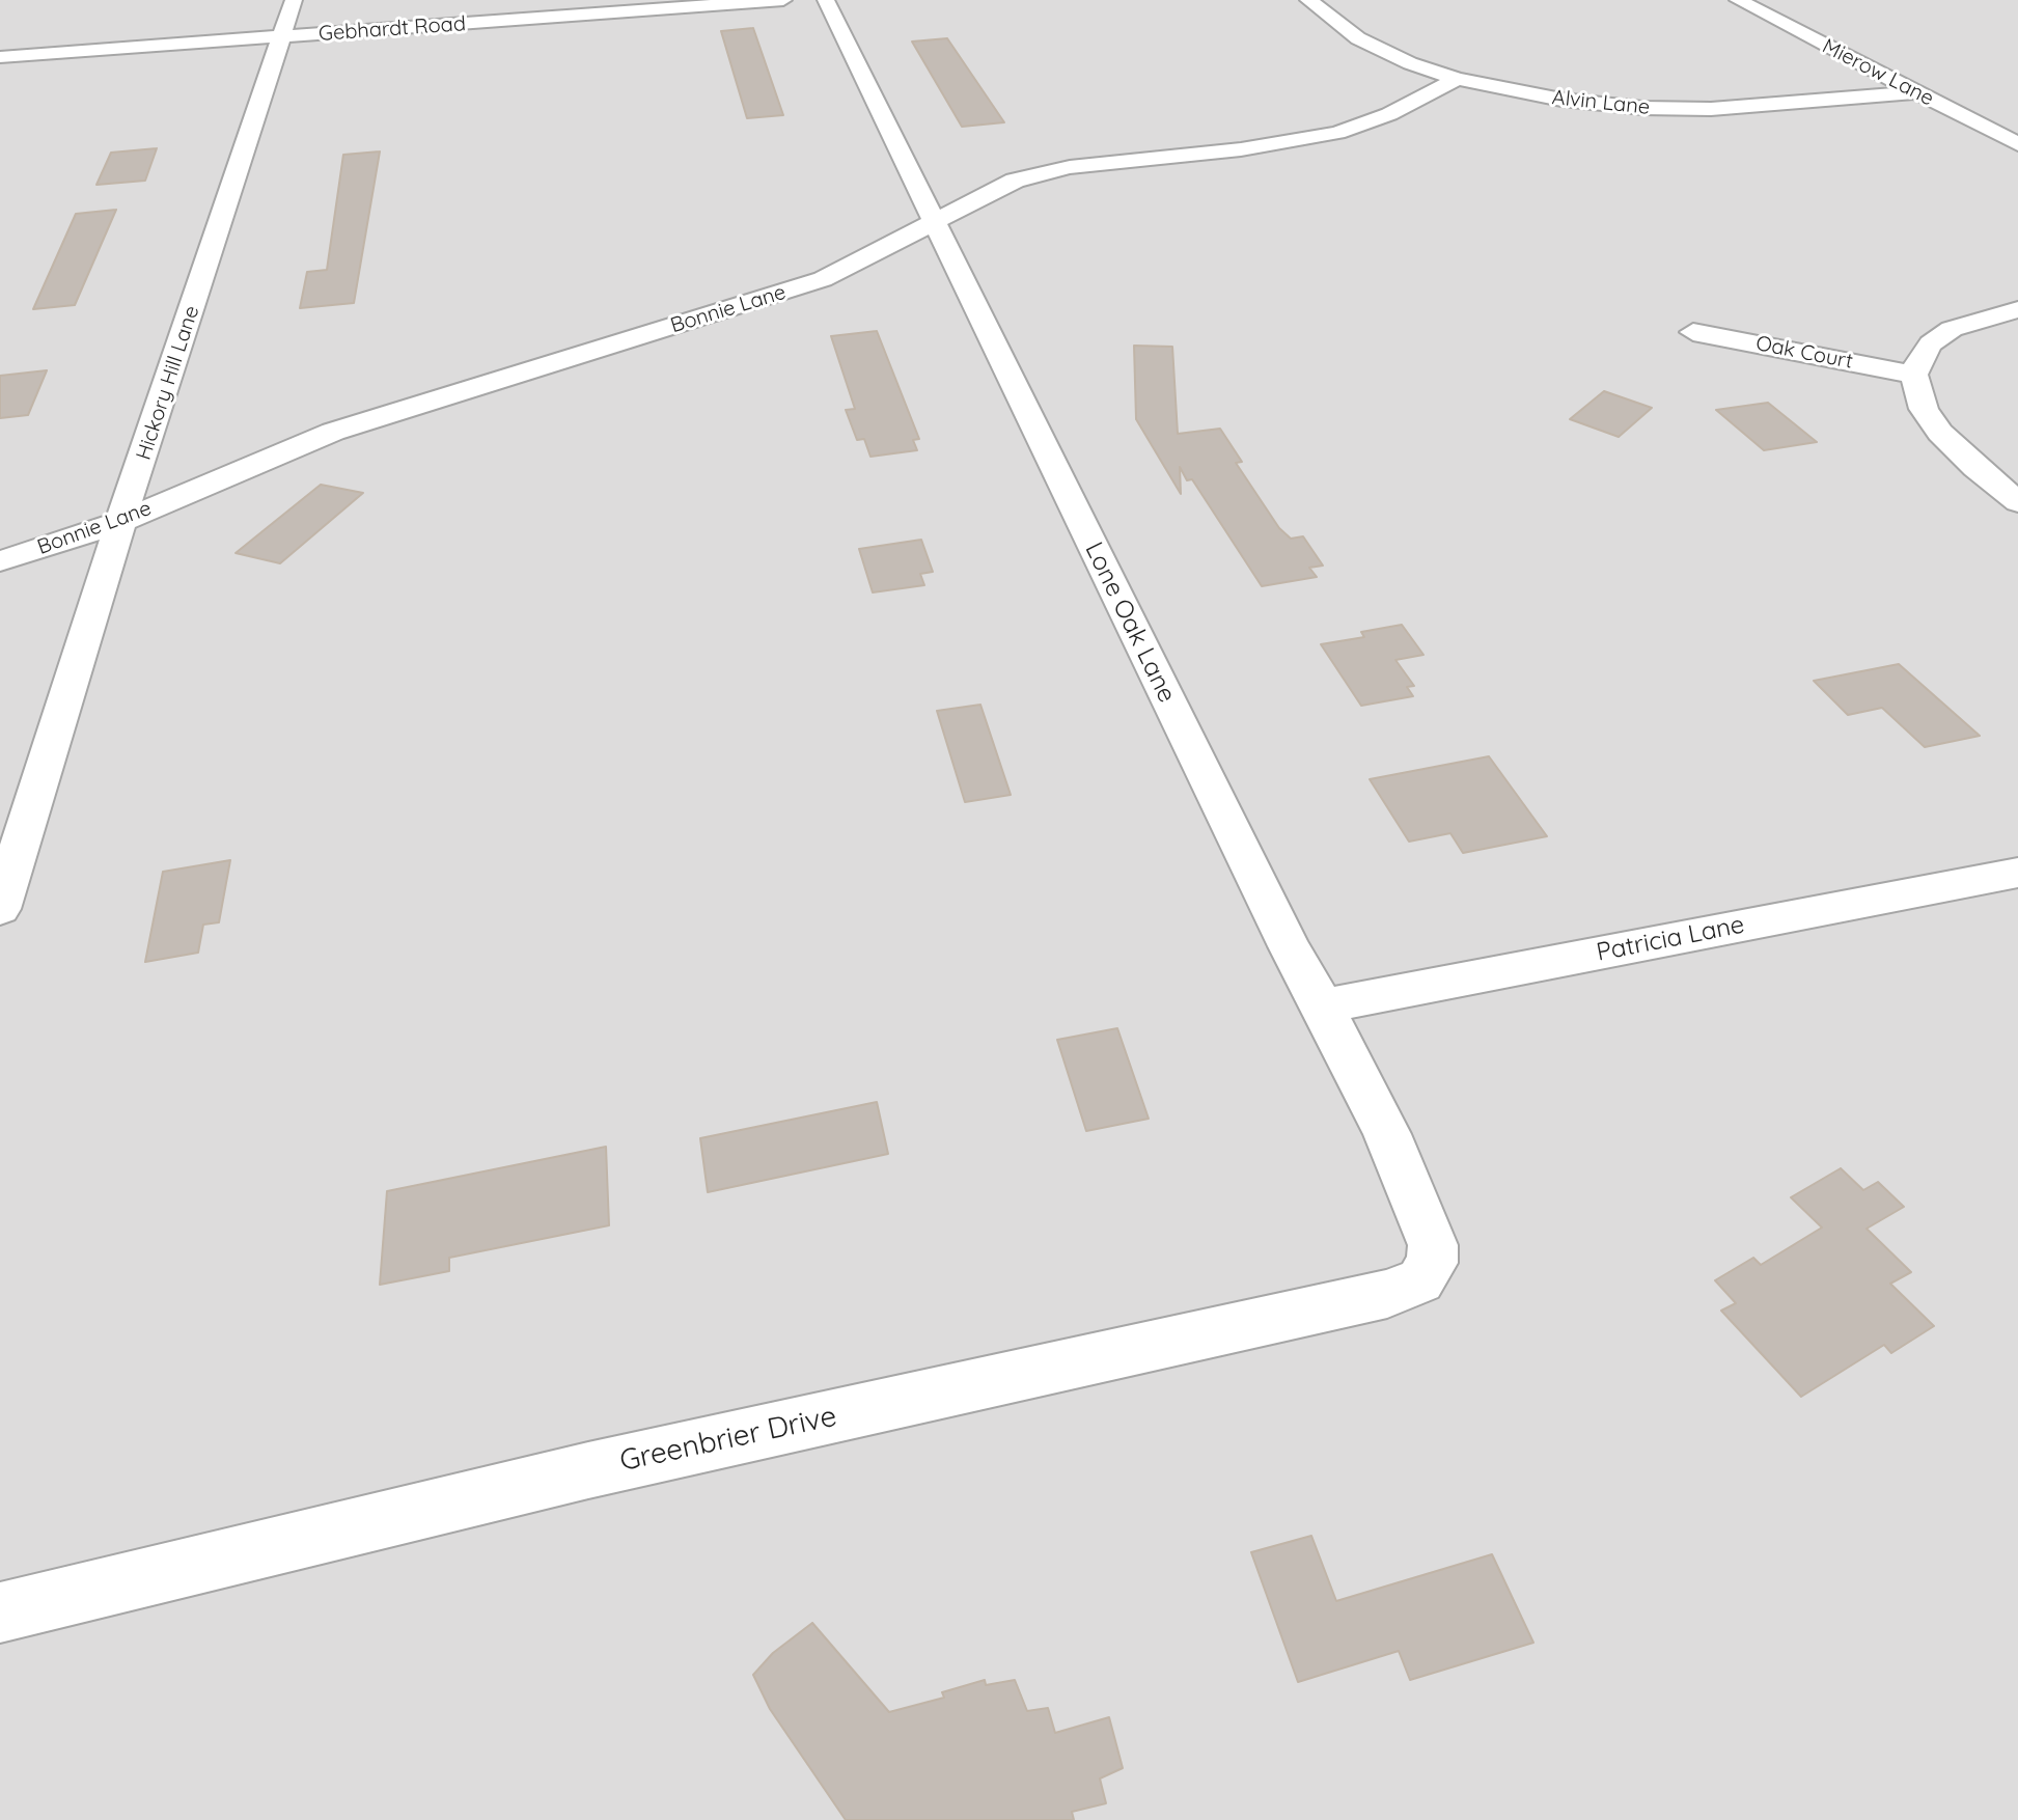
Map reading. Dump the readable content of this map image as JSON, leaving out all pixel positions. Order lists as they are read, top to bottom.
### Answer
{
  "streets": {
    "street": [
      "Gebhardt Road",
      "Mierow Lane",
      "Alvin Lane",
      "Bonnie Lane",
      "Oak Court",
      "Hickory Hill Lane",
      "Lone Oak Lane",
      "Patricia Lane",
      "Greenbrier Drive"
    ]
  },
  "crossings": [
    ["Gebhardt Road", "Hickory Hill Lane"],
    ["Mierow Lane", "Alvin Lane"],
    ["Alvin Lane", "Bonnie Lane"],
    ["Bonnie Lane", "Hickory Hill Lane"],
    ["Bonnie Lane", "Lone Oak Lane"],
    ["Lone Oak Lane", "Patricia Lane"],
    ["Lone Oak Lane", "Greenbrier Drive"]
  ]
}
